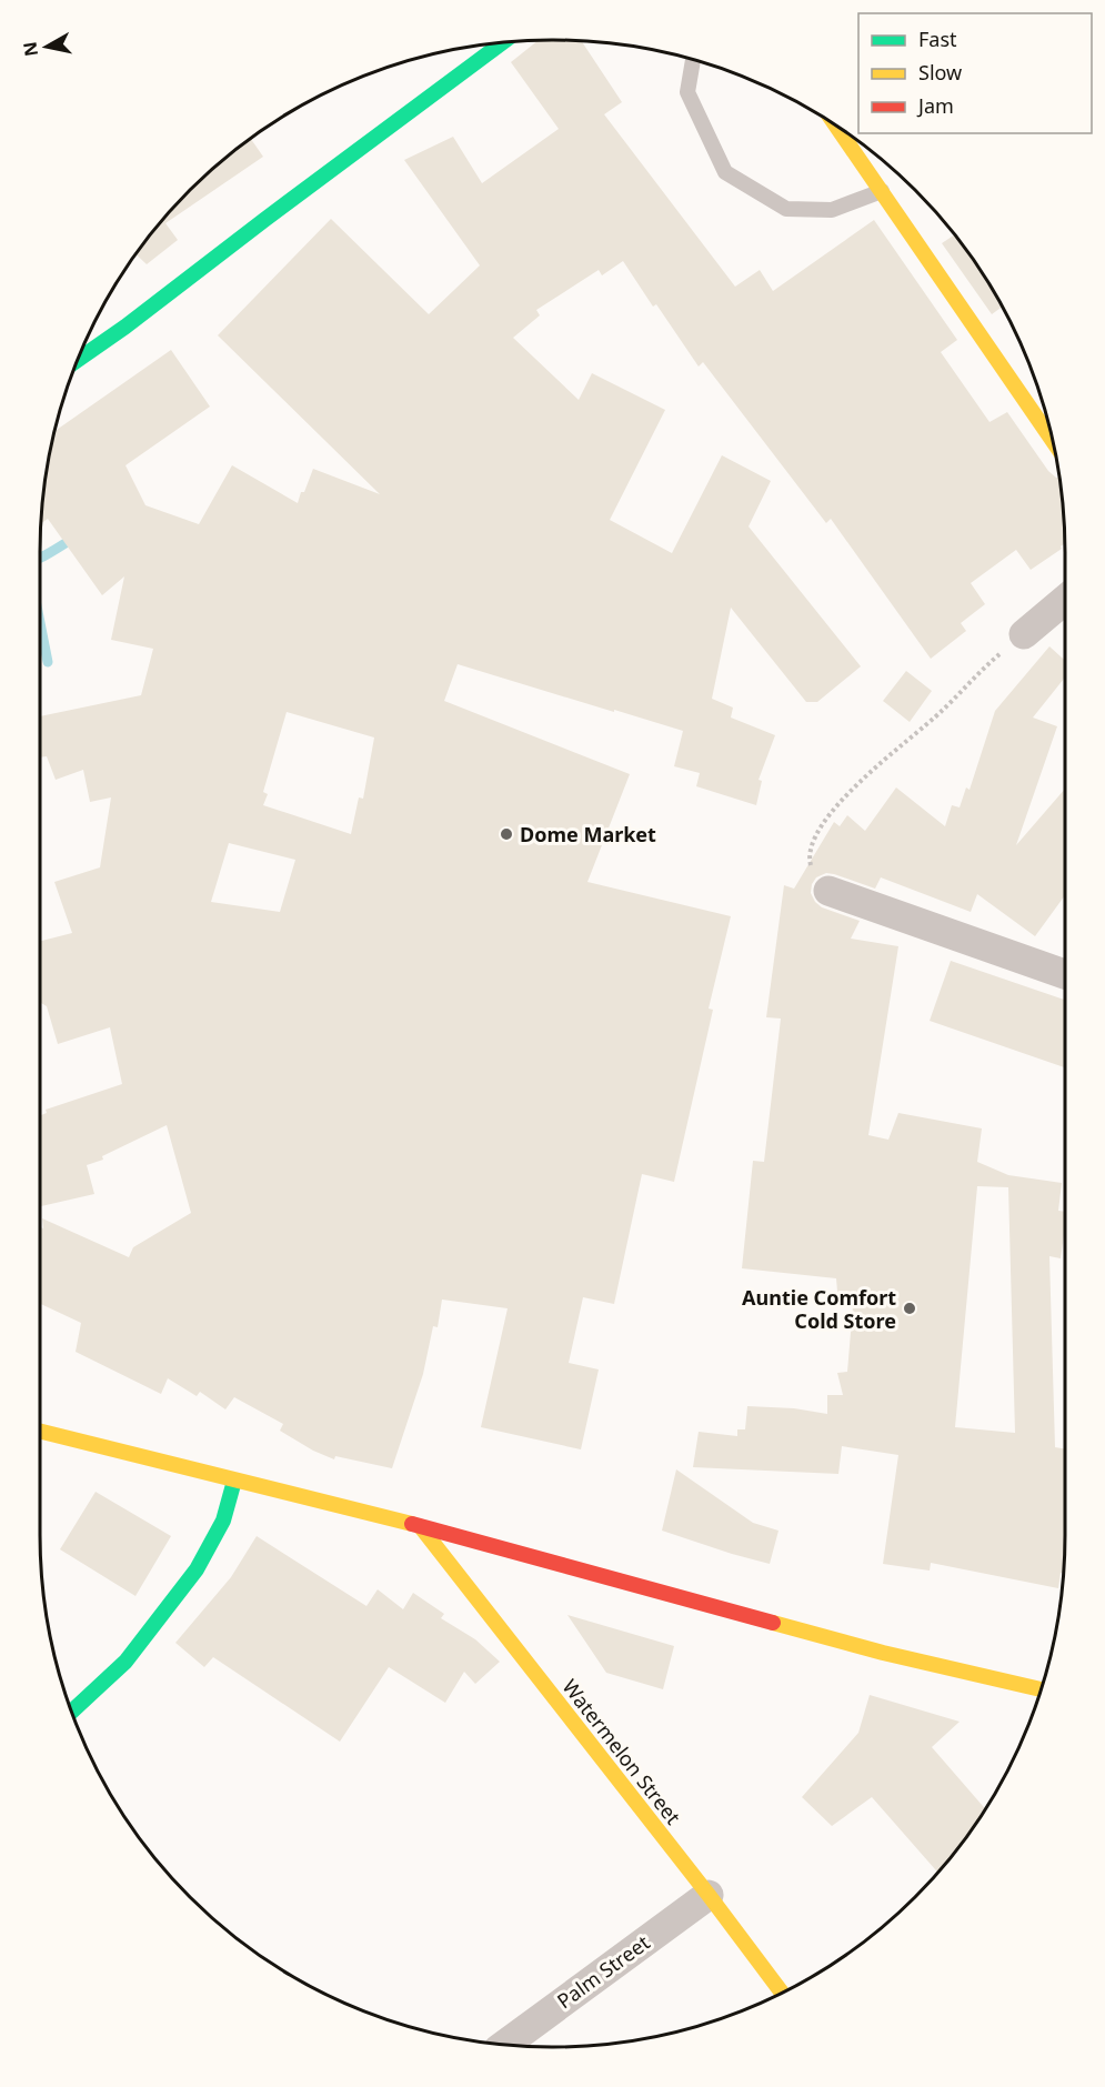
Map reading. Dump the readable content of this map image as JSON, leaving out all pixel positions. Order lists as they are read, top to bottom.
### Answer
{
  "streets": {
    "street": ["Watermelon Street", "Palm Street"]
  },
  "crossings": [
    ["Watermelon Street", "Palm Street"]
  ],
  "places": ["Dome Market", "Auntie Comfort Cold Store"],
  "legend": ["Fast", "Slow", "Jam"],
  "north": "left"
}
